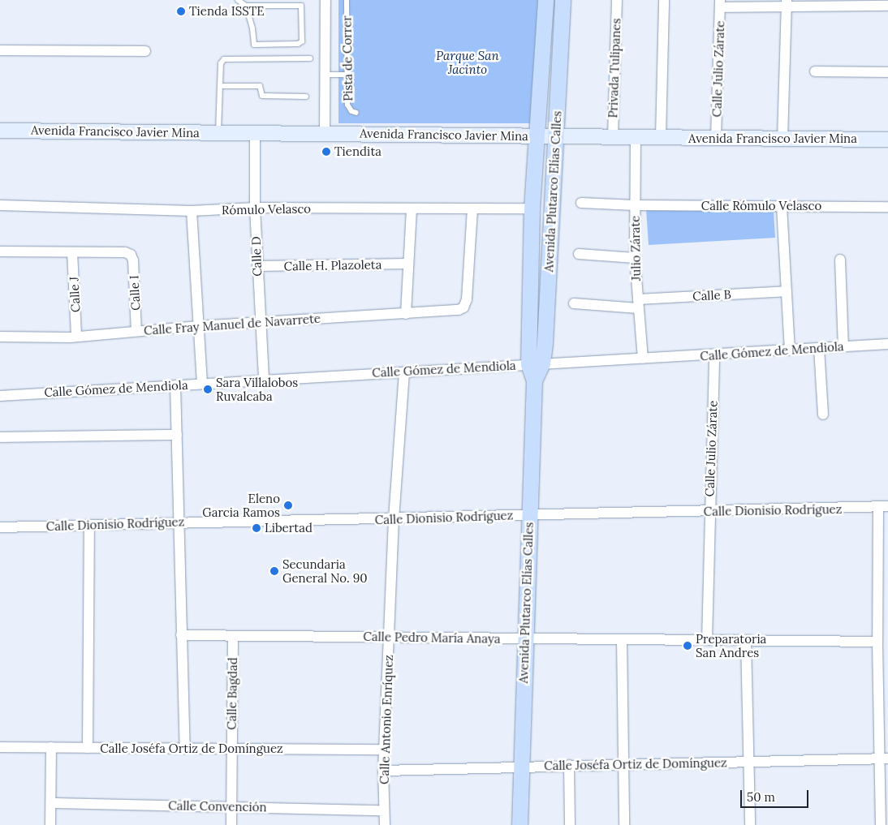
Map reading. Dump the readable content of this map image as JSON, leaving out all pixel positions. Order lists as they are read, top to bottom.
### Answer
{
  "streets": {
    "main road": ["Avenida Francisco Javier Mina", "Avenida Plutarco Elías Calles"],
    "street": [
      "Privada Tulipanes",
      "Calle Julio Zárate",
      "Calle Rómulo Velasco",
      "Rómulo Velasco",
      "Julio Zárate",
      "Calle D",
      "Calle H. Plazoleta",
      "Calle I",
      "Calle J",
      "Calle B",
      "Calle Fray Manuel de Navarrete",
      "Calle Gómez de Mendiola",
      "Calle Dionisio Rodríguez",
      "Calle Pedro María Anaya",
      "Calle Bagdad",
      "Calle Antonio Enríquez",
      "Calle Joséfa Ortiz de Domínguez",
      "Calle Convención"
    ],
    "lane": ["Pista de Correr"]
  },
  "crossings": [
    ["Privada Tulipanes", "Avenida Francisco Javier Mina"],
    ["Calle Julio Zárate", "Avenida Francisco Javier Mina"],
    ["Calle Julio Zárate", "Calle Gómez de Mendiola"],
    ["Calle Julio Zárate", "Calle Dionisio Rodríguez"],
    ["Calle Julio Zárate", "Calle Pedro María Anaya"],
    ["Avenida Francisco Javier Mina", "Avenida Plutarco Elías Calles"],
    ["Avenida Francisco Javier Mina", "Julio Zárate"],
    ["Avenida Francisco Javier Mina", "Calle D"],
    ["Avenida Plutarco Elías Calles", "Rómulo Velasco"],
    ["Avenida Plutarco Elías Calles", "Calle Gómez de Mendiola"],
    ["Avenida Plutarco Elías Calles", "Calle Dionisio Rodríguez"],
    ["Avenida Plutarco Elías Calles", "Calle Pedro María Anaya"],
    ["Avenida Plutarco Elías Calles", "Calle Joséfa Ortiz de Domínguez"],
    ["Calle Rómulo Velasco", "Julio Zárate"],
    ["Rómulo Velasco", "Calle D"],
    ["Rómulo Velasco", "Calle Fray Manuel de Navarrete"],
    ["Julio Zárate", "Calle B"],
    ["Julio Zárate", "Calle Gómez de Mendiola"],
    ["Calle D", "Calle H. Plazoleta"],
    ["Calle D", "Calle Fray Manuel de Navarrete"],
    ["Calle D", "Calle Gómez de Mendiola"],
    ["Calle I", "Calle J"],
    ["Calle I", "Calle Fray Manuel de Navarrete"],
    ["Calle J", "Calle Fray Manuel de Navarrete"],
    ["Calle Gómez de Mendiola", "Calle Antonio Enríquez"],
    ["Calle Dionisio Rodríguez", "Calle Antonio Enríquez"],
    ["Calle Pedro María Anaya", "Calle Bagdad"],
    ["Calle Pedro María Anaya", "Calle Antonio Enríquez"],
    ["Calle Bagdad", "Calle Joséfa Ortiz de Domínguez"],
    ["Calle Bagdad", "Calle Convención"],
    ["Calle Antonio Enríquez", "Calle Joséfa Ortiz de Domínguez"],
    ["Calle Antonio Enríquez", "Calle Convención"]
  ],
  "parks": ["Parque San Jacinto"],
  "places": [
    "Tienda ISSTE",
    "Tiendita",
    "Sara Villalobos Ruvalcaba",
    "Eleno Garcia Ramos",
    "Libertad",
    "Secundaria General No. 90",
    "Preparatoria San Andres"
  ],
  "scale_bar": "50 m"
}
